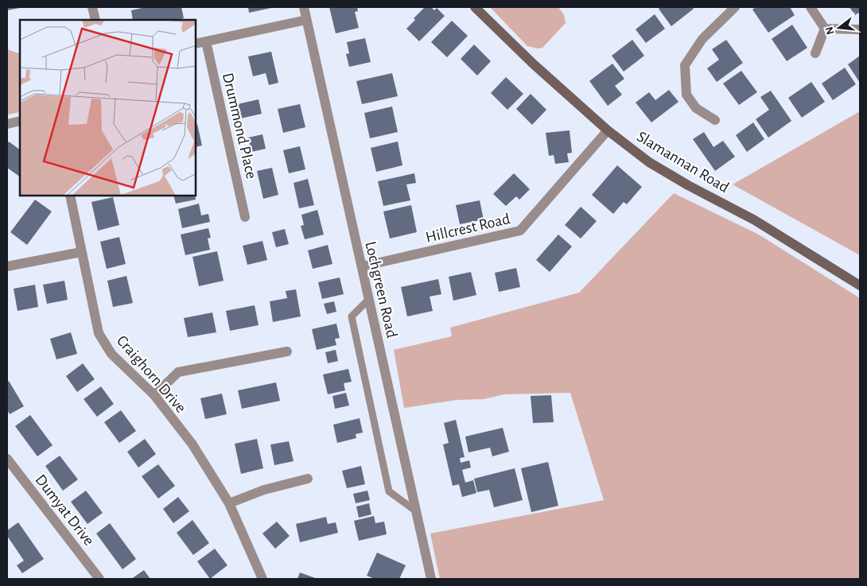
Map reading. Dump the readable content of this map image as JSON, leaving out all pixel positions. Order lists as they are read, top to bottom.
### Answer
{
  "streets": {
    "main road": ["Slamannan Road"],
    "street": [
      "Drummond Place",
      "Hillcrest Road",
      "Lochgreen Road",
      "Craighorn Drive",
      "Dumyat Drive"
    ]
  },
  "crossings": [
    ["Slamannan Road", "Hillcrest Road"],
    ["Hillcrest Road", "Lochgreen Road"]
  ],
  "north": "left"
}
